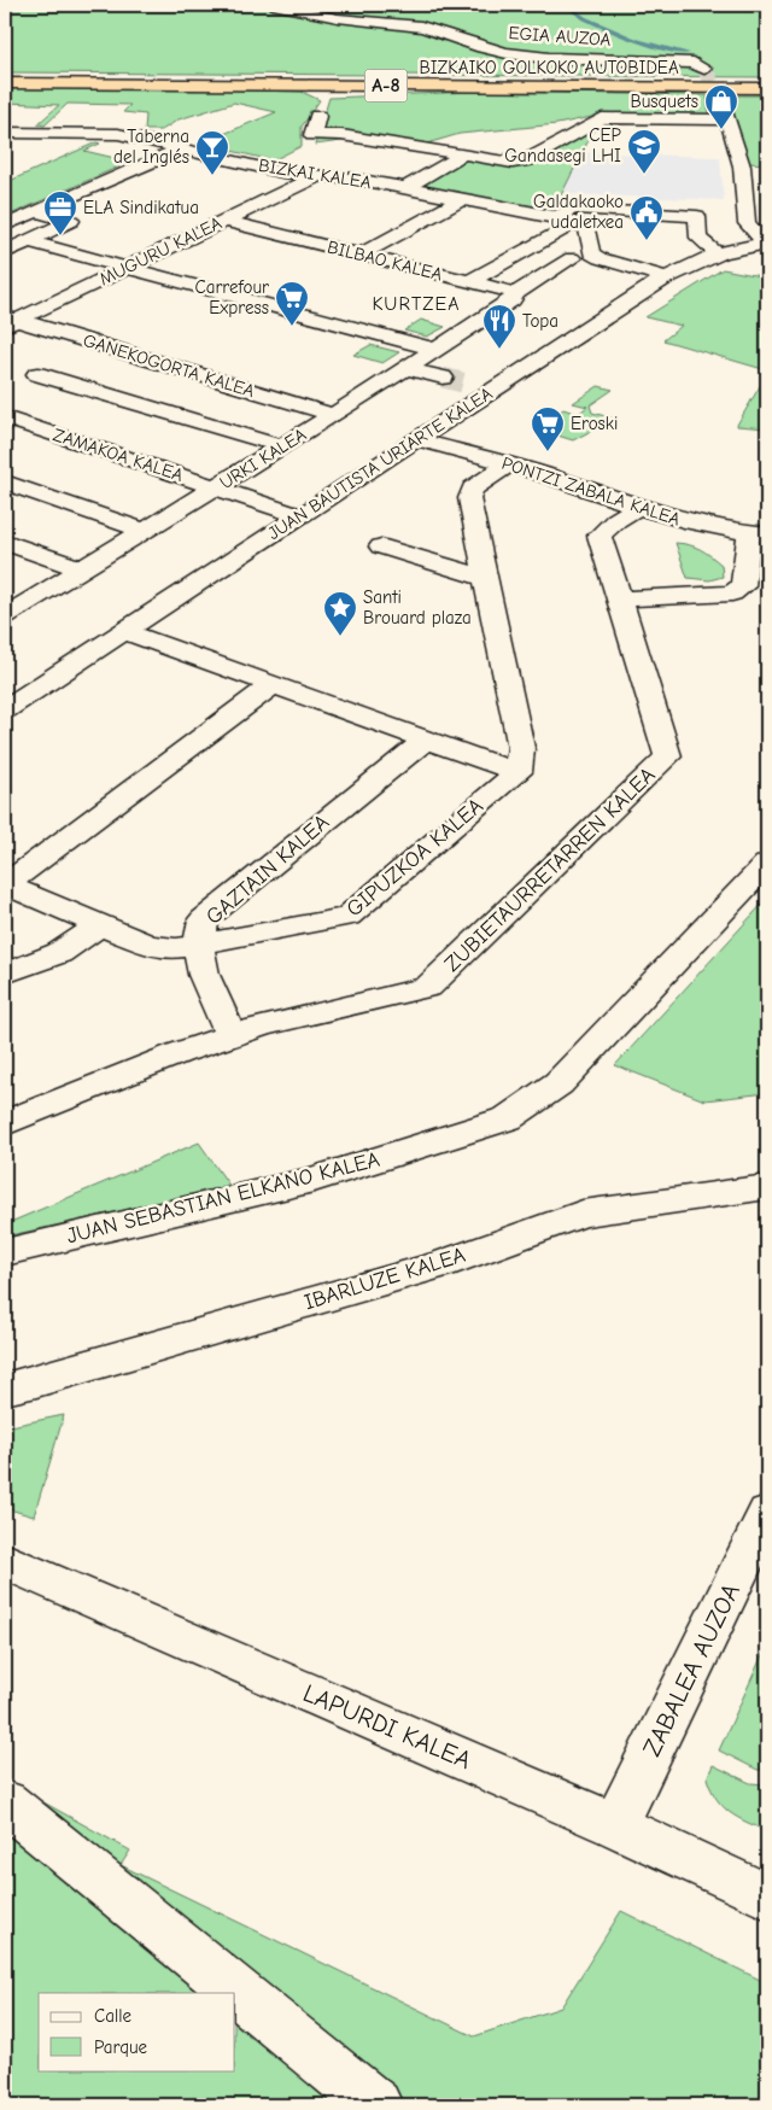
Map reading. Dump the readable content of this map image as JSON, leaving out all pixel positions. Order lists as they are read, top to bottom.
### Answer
{
  "streets": {
    "highway": ["BIZKAIKO GOLKOKO AUTOBIDEA", "A-8"],
    "street": [
      "EGIA AUZOA",
      "BIZKAI KALEA",
      "MUGURU KALEA",
      "BILBAO KALEA",
      "GANEKOGORTA KALEA",
      "ZAMAKOA KALEA",
      "URKI KALEA",
      "JUAN BAUTISTA URIARTE KALEA",
      "PONTZI ZABALA KALEA",
      "GIPUZKOA KALEA",
      "GAZTAIN KALEA",
      "ZUBIETAURRETARREN KALEA",
      "JUAN SEBASTIAN ELKANO KALEA",
      "IBARLUZE KALEA",
      "ZABALEA AUZOA",
      "LAPURDI KALEA"
    ]
  },
  "crossings": [
    ["BIZKAI KALEA", "MUGURU KALEA"],
    ["BIZKAI KALEA", "JUAN BAUTISTA URIARTE KALEA"],
    ["MUGURU KALEA", "BILBAO KALEA"],
    ["MUGURU KALEA", "GANEKOGORTA KALEA"],
    ["BILBAO KALEA", "URKI KALEA"],
    ["GANEKOGORTA KALEA", "URKI KALEA"],
    ["ZAMAKOA KALEA", "URKI KALEA"],
    ["ZAMAKOA KALEA", "JUAN BAUTISTA URIARTE KALEA"],
    ["JUAN BAUTISTA URIARTE KALEA", "PONTZI ZABALA KALEA"],
    ["PONTZI ZABALA KALEA", "ZUBIETAURRETARREN KALEA"],
    ["GIPUZKOA KALEA", "GAZTAIN KALEA"],
    ["GAZTAIN KALEA", "ZUBIETAURRETARREN KALEA"],
    ["ZABALEA AUZOA", "LAPURDI KALEA"]
  ],
  "districts": ["KURTZEA"],
  "places": {
    "shop": ["Busquets"],
    "school or university": ["CEP Gandasegi LHI"],
    "bar": ["Taberna del Inglés"],
    "office": ["ELA Sindikatua"],
    "public building": ["Galdakaoko udaletxea"],
    "supermarket": ["Carrefour Express", "Eroski"],
    "restaurant": ["Topa"],
    "place": ["Santi Brouard plaza"]
  },
  "legend": ["Calle", "Parque"]
}
